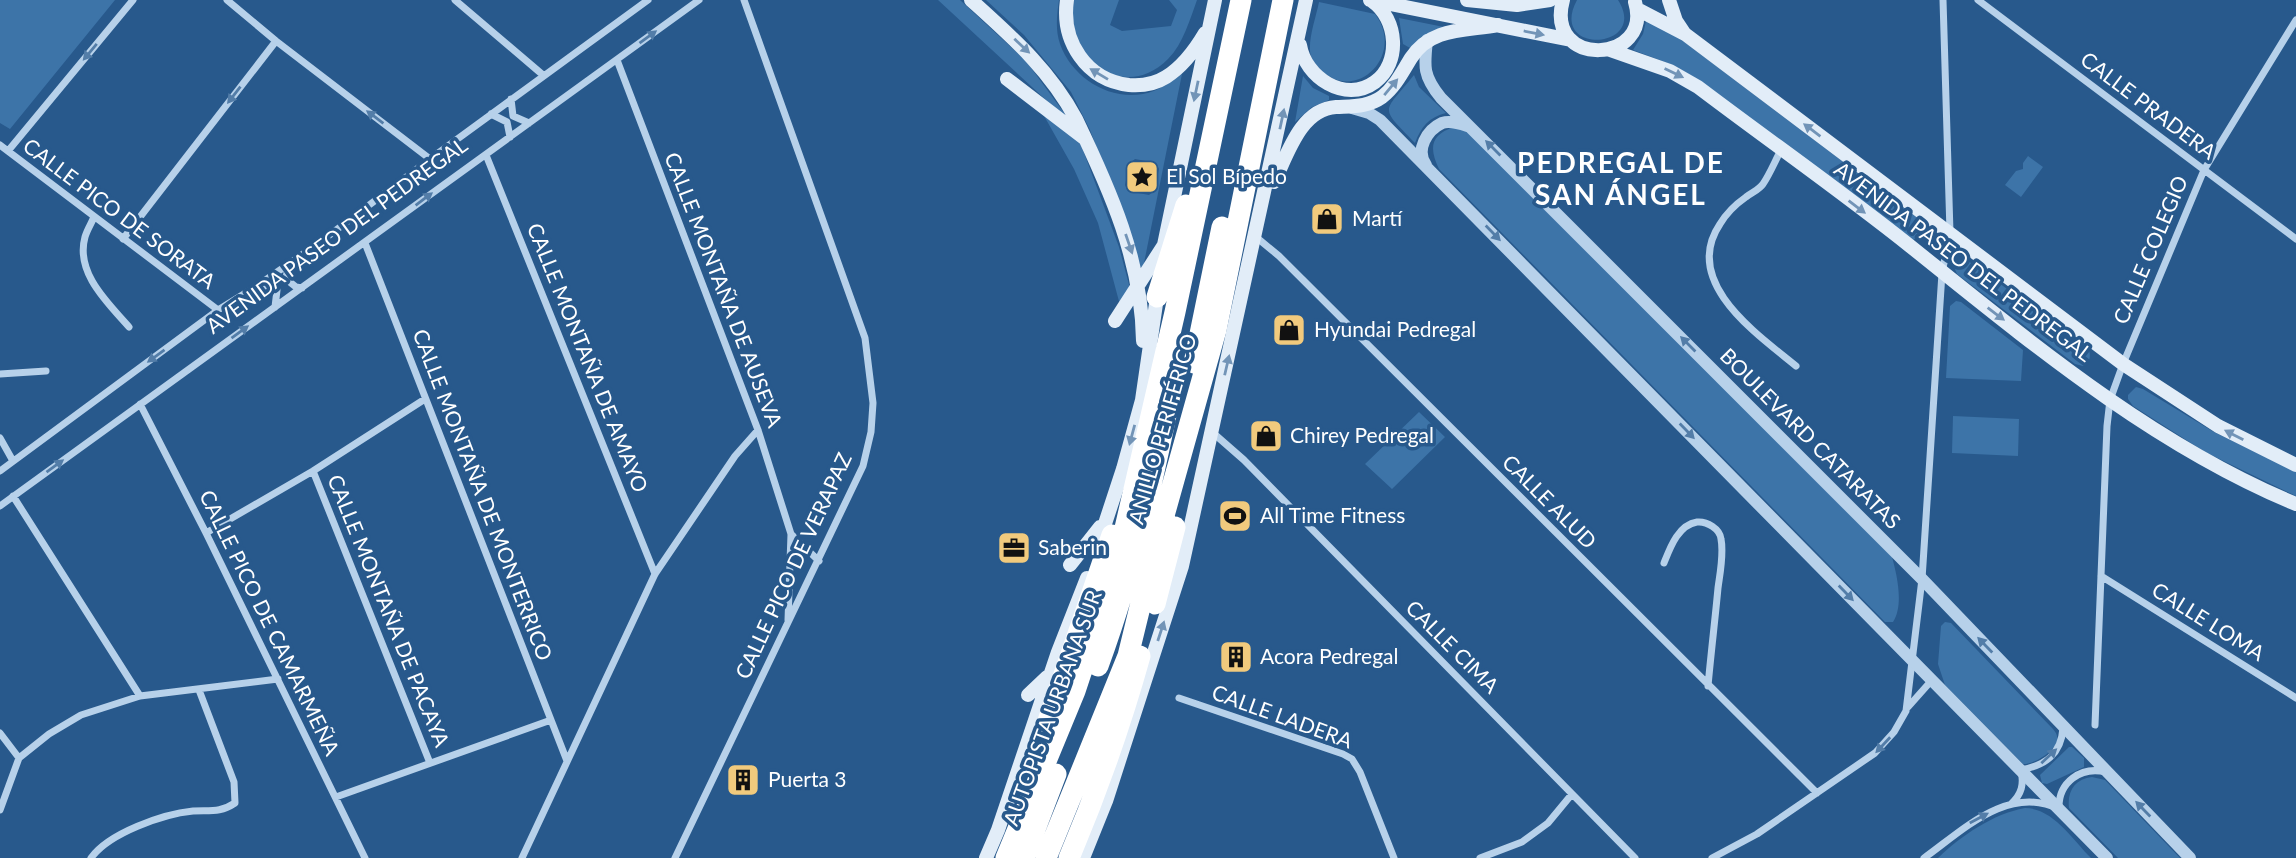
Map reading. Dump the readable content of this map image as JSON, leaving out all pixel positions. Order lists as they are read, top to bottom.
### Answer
{
  "streets": {
    "highway": ["ANILLO PERIFÉRICO", "AUTOPISTA URBANA SUR"],
    "main road": ["AVENIDA PASEO DEL PEDREGAL"],
    "street": [
      "CALLE PRADERA",
      "CALLE PICO DE SORATA",
      "CALLE COLEGIO",
      "CALLE MONTAÑA DE AUSEVA",
      "CALLE MONTAÑA DE AMAYO",
      "BOULEVARD CATARATAS",
      "CALLE MONTAÑA DE MONTERRICO",
      "CALLE ALUD",
      "CALLE PICO DE VERAPAZ",
      "CALLE MONTAÑA DE PACAYA",
      "CALLE LOMA",
      "CALLE PICO DE CAMARMEÑA",
      "CALLE CIMA",
      "CALLE LADERA"
    ]
  },
  "crossings": [
    ["CALLE PRADERA", "CALLE COLEGIO"],
    ["CALLE PICO DE SORATA", "AVENIDA PASEO DEL PEDREGAL"],
    ["AVENIDA PASEO DEL PEDREGAL", "CALLE COLEGIO"],
    ["AVENIDA PASEO DEL PEDREGAL", "CALLE MONTAÑA DE AUSEVA"],
    ["AVENIDA PASEO DEL PEDREGAL", "CALLE MONTAÑA DE AMAYO"],
    ["AVENIDA PASEO DEL PEDREGAL", "CALLE MONTAÑA DE MONTERRICO"],
    ["AVENIDA PASEO DEL PEDREGAL", "CALLE PICO DE CAMARMEÑA"],
    ["CALLE COLEGIO", "CALLE LOMA"],
    ["CALLE MONTAÑA DE AUSEVA", "CALLE PICO DE VERAPAZ"]
  ],
  "districts": ["PEDREGAL DE SAN ÁNGEL"],
  "places": {
    "place": ["El Sol Bípedo"],
    "shop": ["Martí", "Hyundai Pedregal", "Chirey Pedregal"],
    "sports": ["All Time Fitness"],
    "office": ["Saberin"],
    "building": ["Acora Pedregal", "Puerta 3"]
  }
}
